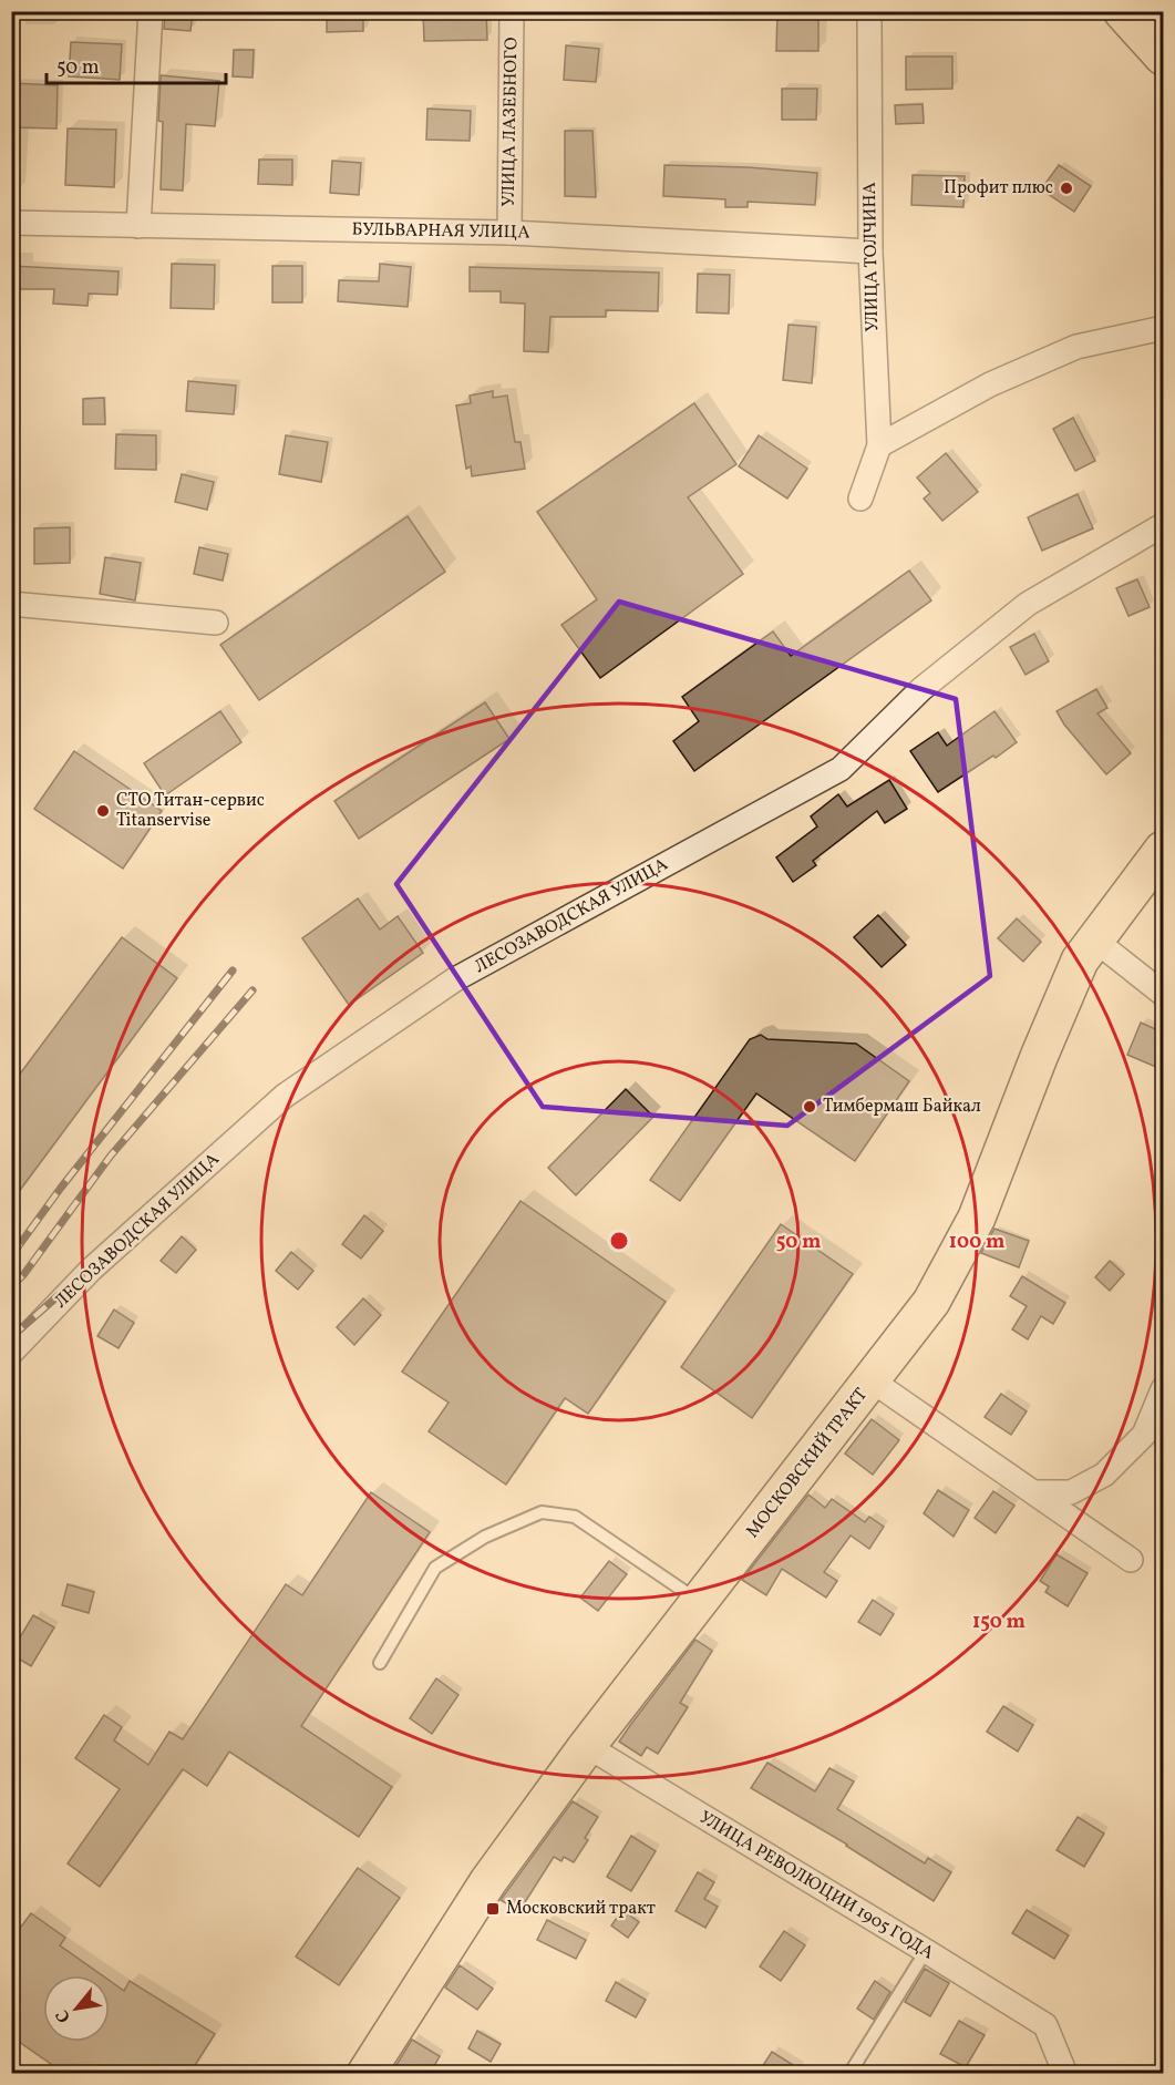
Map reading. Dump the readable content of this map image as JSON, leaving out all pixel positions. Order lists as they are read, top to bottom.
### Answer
{
  "streets": {
    "main road": ["МОСКОВСКИЙ ТРАКТ"],
    "street": [
      "УЛИЦА ЛАЗЕБНОГО",
      "БУЛЬВАРНАЯ УЛИЦА",
      "УЛИЦА ТОЛЧИНА",
      "ЛЕСОЗАВОДСКАЯ УЛИЦА",
      "УЛИЦА РЕВОЛЮЦИИ 1905 ГОДА"
    ]
  },
  "crossings": [
    ["УЛИЦА ЛАЗЕБНОГО", "БУЛЬВАРНАЯ УЛИЦА"],
    ["БУЛЬВАРНАЯ УЛИЦА", "УЛИЦА ТОЛЧИНА"],
    ["МОСКОВСКИЙ ТРАКТ", "УЛИЦА РЕВОЛЮЦИИ 1905 ГОДА"]
  ],
  "places": {
    "other": ["Профит плюс", "СТО Титан-сервис Titanservise", "Тимбермаш Байкал"],
    "transit": ["Московский тракт"]
  },
  "scale_bar": "50 m",
  "north": "bottom left",
  "rings": ["50 m", "100 m", "150 m"]
}
